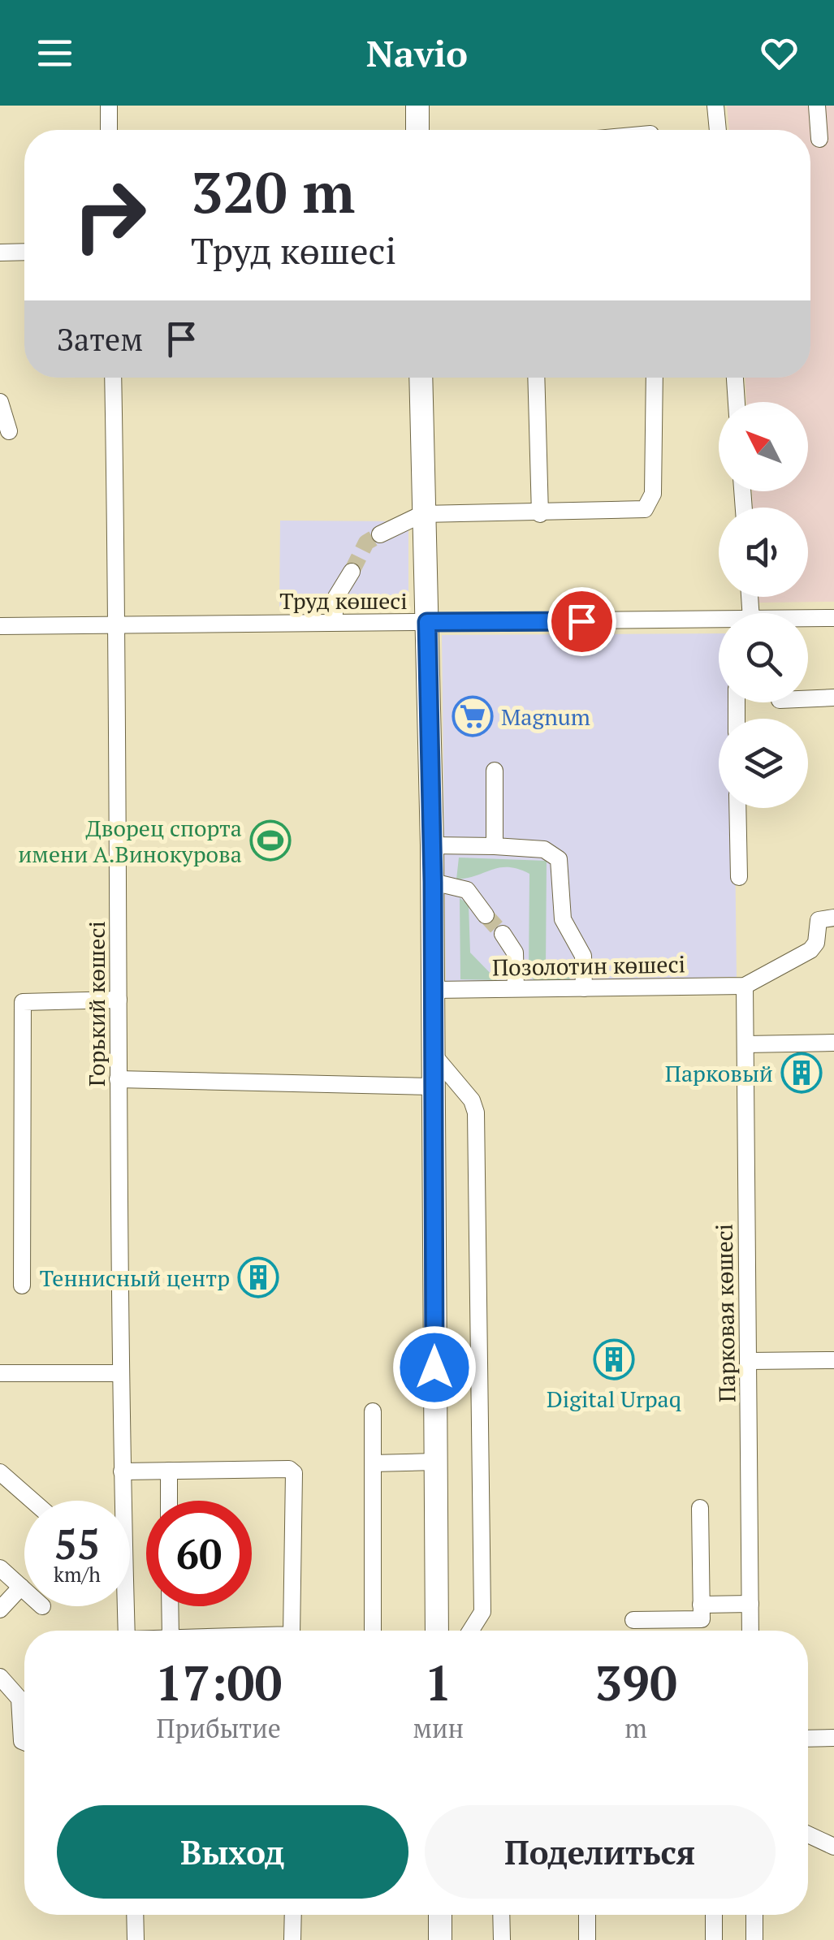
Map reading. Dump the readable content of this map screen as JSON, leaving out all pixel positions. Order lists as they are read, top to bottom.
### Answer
{
  "streets": {
    "street": [
      "Труд көшесі",
      "Позолотин көшесі",
      "Горький көшесі",
      "Парковая көшесі"
    ]
  },
  "crossings": [
    ["Труд көшесі", "Горький көшесі"],
    ["Позолотин көшесі", "Парковая көшесі"]
  ],
  "places": {
    "supermarket": ["Magnum"],
    "sports": ["Дворец спорта имени А.Винокурова"],
    "building": ["Парковый", "Теннисный центр", "Digital Urpaq"]
  },
  "north": "top left",
  "page": {
    "header": "Navio",
    "turn": ["320 m", "Труд көшесі"],
    "then": "Затем",
    "speed": "55 km/h",
    "limit": "60",
    "eta": [
      "17:00",
      "Прибытие",
      "1",
      "мин",
      "390",
      "m"
    ],
    "buttons": ["Выход", "Поделиться"]
  }
}
